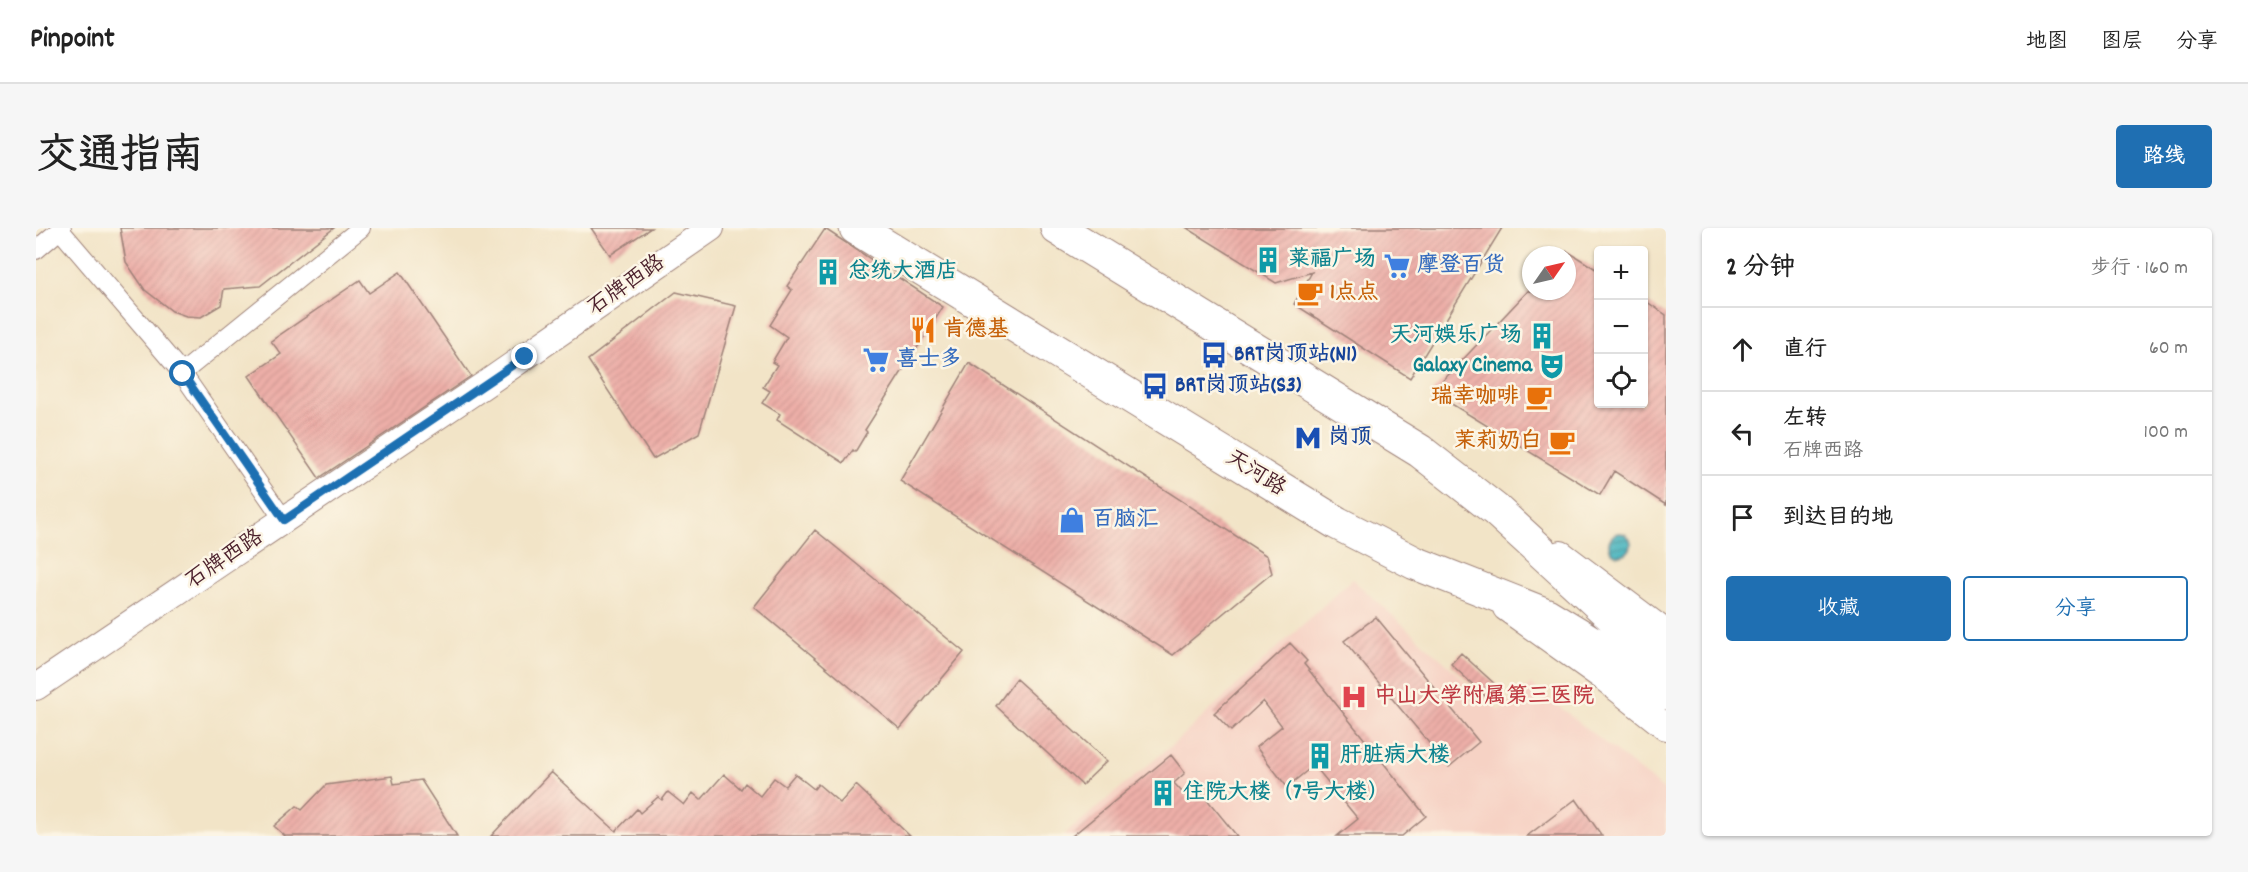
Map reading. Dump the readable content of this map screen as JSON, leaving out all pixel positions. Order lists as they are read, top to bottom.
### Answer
{
  "streets": {
    "highway": ["天河路"],
    "street": ["石牌西路"]
  },
  "places": {
    "building": [
      "莱福广场",
      "总统大酒店",
      "天河娱乐广场",
      "肝脏病大楼",
      "住院大楼（7号大楼）"
    ],
    "supermarket": ["摩登百货", "喜士多"],
    "cafe": ["1点点", "瑞幸咖啡", "茉莉奶白"],
    "restaurant": ["肯德基"],
    "bus stop": ["BRT岗顶站(N1)", "BRT岗顶站(S3)"],
    "theatre": ["Galaxy Cinema"],
    "metro station": ["岗顶"],
    "shop": ["百脑汇"],
    "hospital": ["中山大学附属第三医院"]
  },
  "north": "top right",
  "page": {
    "header": "Pinpoint",
    "nav": ["地图", "图层", "分享"],
    "title": "交通指南",
    "buttons": [
      "路线",
      ["收藏", "分享"]
    ],
    "heading": ["2 分钟", "步行 · 160 m"],
    "map_buttons": ["+", "−"],
    "list": [
      ["直行", "60 m"],
      ["左转", "石牌西路", "100 m"],
      "到达目的地"
    ]
  }
}
